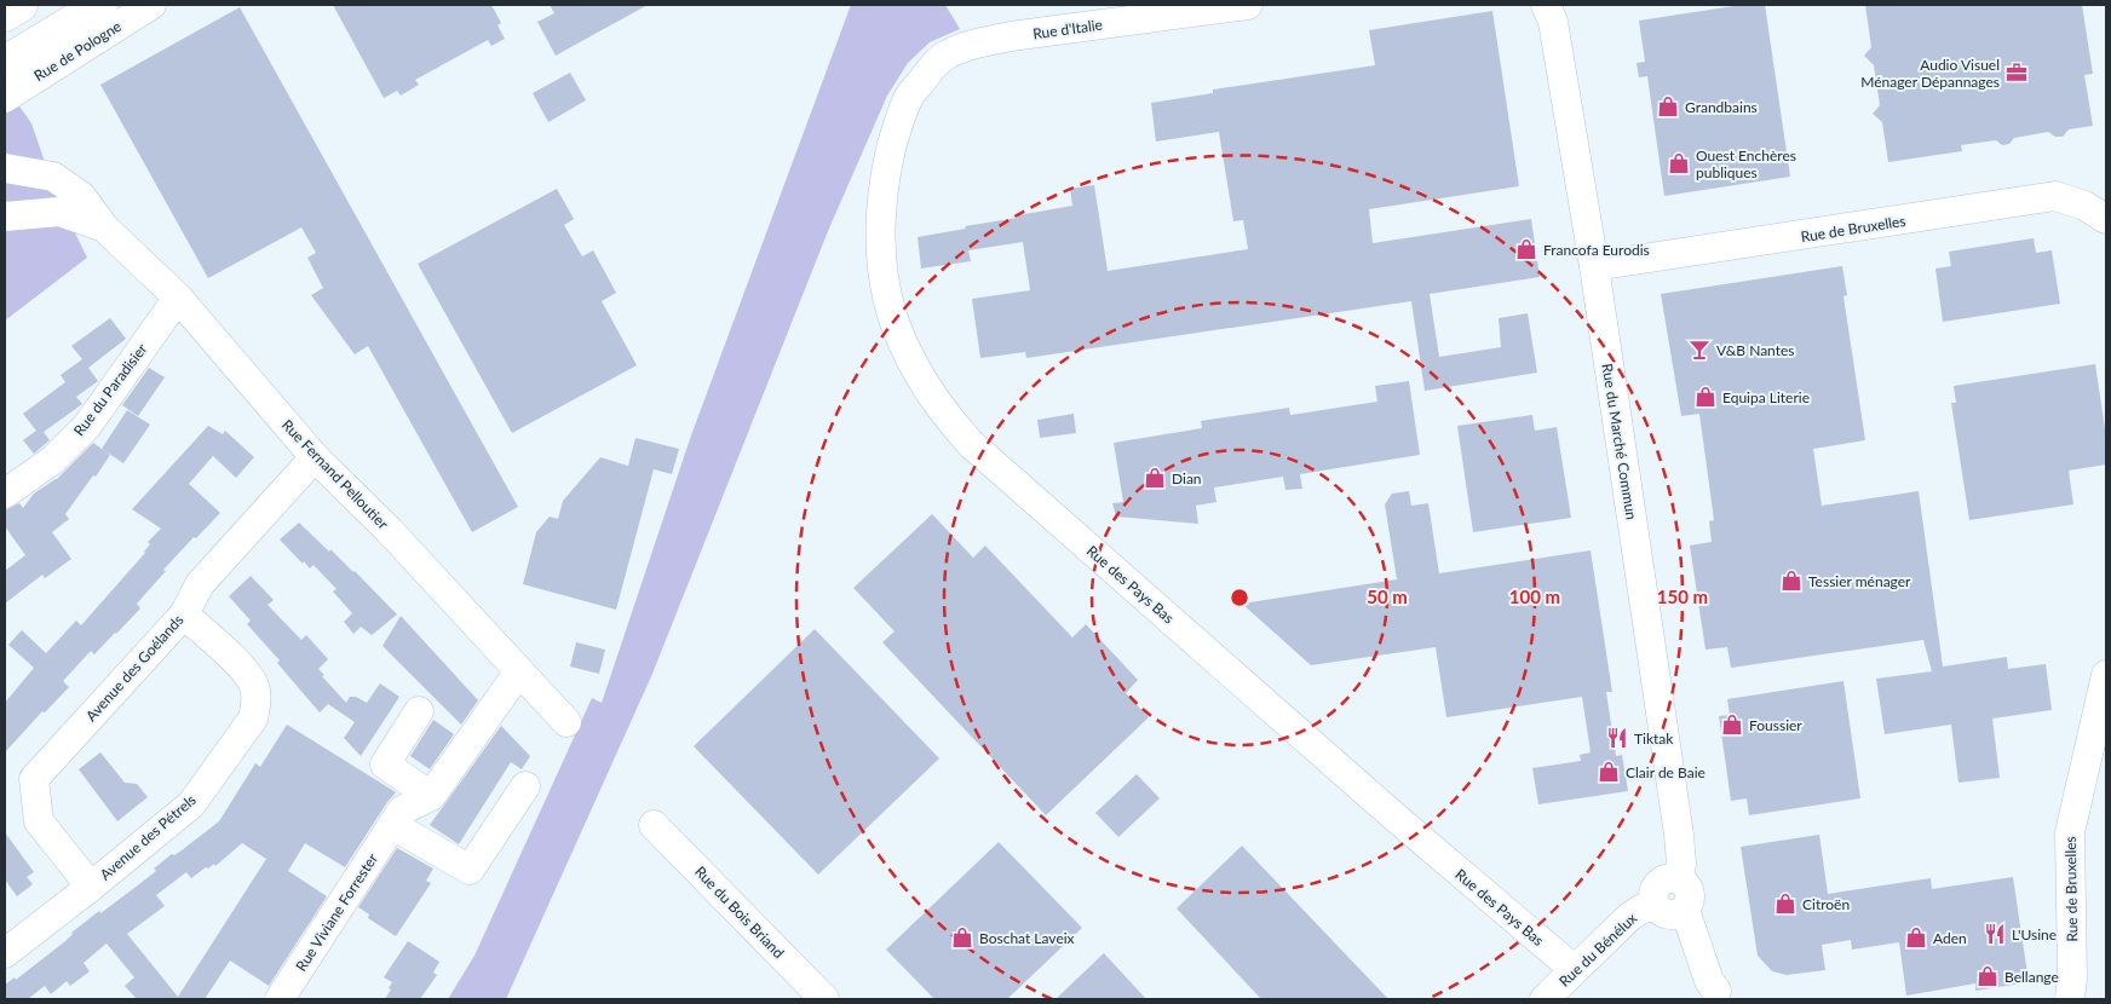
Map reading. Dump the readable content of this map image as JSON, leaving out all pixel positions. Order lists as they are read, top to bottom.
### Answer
{
  "streets": {
    "street": [
      "Rue d'Italie",
      "Rue de Pologne",
      "Rue de Bruxelles",
      "Rue du Paradisier",
      "Rue du Marché Commun",
      "Rue Fernand Pelloutier",
      "Rue des Pays Bas",
      "Avenue des Goélands",
      "Avenue des Pétrels",
      "Rue Viviane Forrester",
      "Rue du Bois Briand",
      "Rue du Bénélux"
    ]
  },
  "crossings": [
    ["Rue d'Italie", "Rue des Pays Bas"],
    ["Rue de Bruxelles", "Rue du Marché Commun"],
    ["Rue du Paradisier", "Rue Fernand Pelloutier"],
    ["Rue du Marché Commun", "Rue du Bénélux"],
    ["Rue Fernand Pelloutier", "Avenue des Goélands"],
    ["Rue Fernand Pelloutier", "Rue Viviane Forrester"],
    ["Rue des Pays Bas", "Rue du Bénélux"],
    ["Avenue des Goélands", "Avenue des Pétrels"]
  ],
  "places": {
    "office": ["Audio Visuel Ménager Dépannages"],
    "shop": [
      "Grandbains",
      "Ouest Enchères publiques",
      "Francofa Eurodis",
      "Equipa Literie",
      "Dian",
      "Tessier ménager",
      "Foussier",
      "Clair de Baie",
      "Citroën",
      "Boschat Laveix",
      "Aden",
      "Bellange"
    ],
    "bar": ["V&B Nantes"],
    "restaurant": ["Tiktak", "L'Usine"]
  },
  "rings": ["50 m", "100 m", "150 m"]
}
